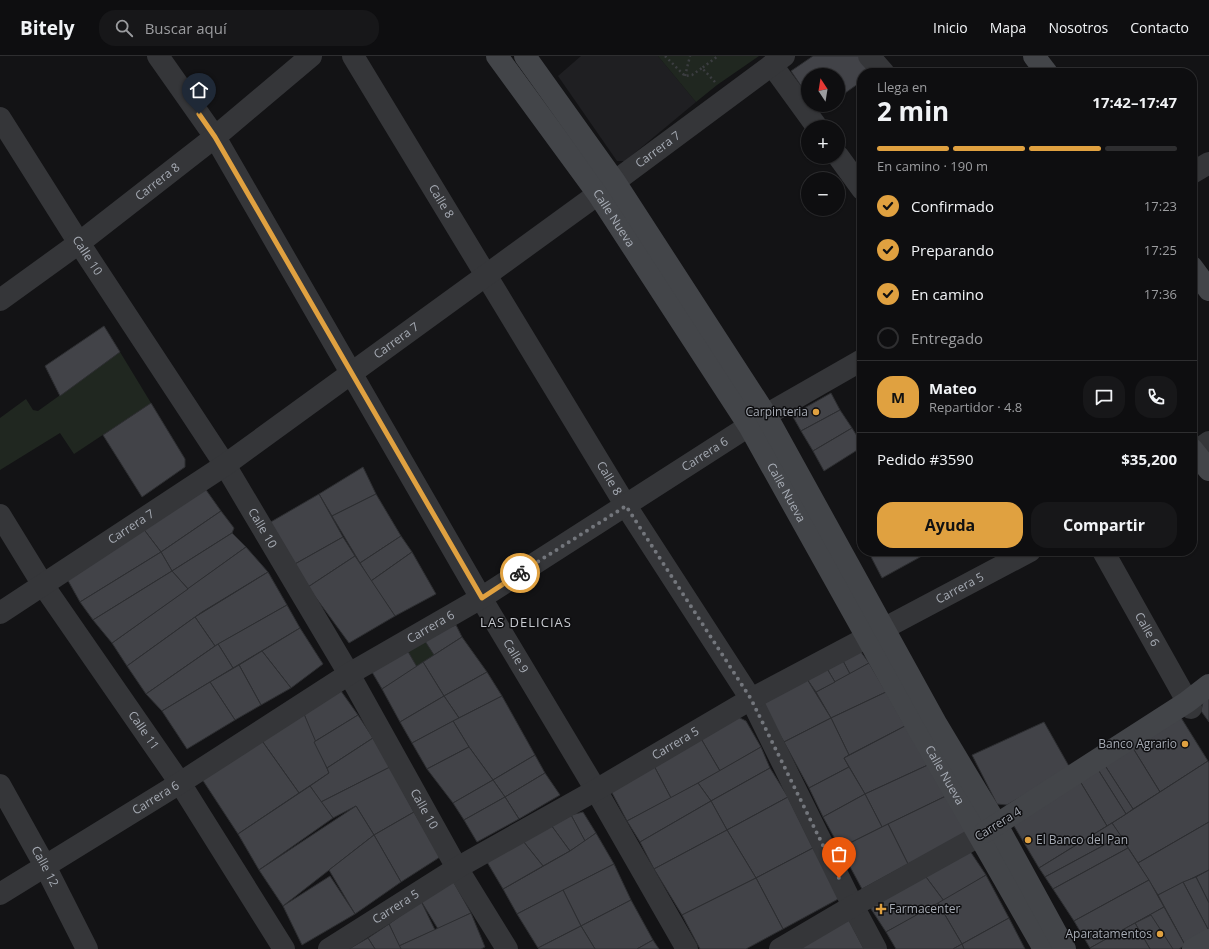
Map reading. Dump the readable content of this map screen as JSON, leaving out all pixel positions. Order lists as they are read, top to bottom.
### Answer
{
  "streets": {
    "main road": ["Calle Nueva", "Carrera 4"],
    "street": [
      "Carrera 7",
      "Carrera 8",
      "Calle 8",
      "Calle 10",
      "Carrera 6",
      "Carrera 5",
      "Calle 6",
      "Calle 9",
      "Calle 11",
      "Calle 12"
    ]
  },
  "crossings": [
    ["Carrera 7", "Calle 8"],
    ["Carrera 7", "Calle Nueva"],
    ["Carrera 7", "Calle 10"],
    ["Carrera 7", "Calle 9"],
    ["Carrera 7", "Calle 11"],
    ["Carrera 8", "Calle 10"],
    ["Carrera 8", "Calle 9"],
    ["Calle 8", "Carrera 6"],
    ["Calle 8", "Carrera 5"],
    ["Calle 8", "Carrera 4"],
    ["Calle Nueva", "Carrera 6"],
    ["Calle Nueva", "Carrera 5"],
    ["Calle Nueva", "Carrera 4"],
    ["Calle 10", "Carrera 6"],
    ["Calle 10", "Carrera 5"],
    ["Carrera 6", "Calle 9"],
    ["Carrera 6", "Calle 11"],
    ["Carrera 6", "Calle 12"],
    ["Carrera 5", "Calle 9"],
    ["Calle 6", "Carrera 4"]
  ],
  "districts": ["LAS DELICIAS"],
  "places": {
    "other": [
      "Carpinteria",
      "Banco Agrario",
      "El Banco del Pan",
      "Aparatamentos"
    ],
    "health": ["Farmacenter"]
  },
  "north": "top",
  "page": {
    "header": "Bitely",
    "search": "Buscar aquí",
    "nav": [
      "Inicio",
      "Mapa",
      "Nosotros",
      "Contacto"
    ],
    "map_buttons": ["+", "−"],
    "heading": ["2 min", "Llega en", "17:42–17:47"],
    "panel": [
      "Mateo",
      "Repartidor · 4.8",
      "Pedido #3590",
      "$35,200"
    ],
    "bar": "En camino · 190 m",
    "list": [
      ["Confirmado", "17:23"],
      ["Preparando", "17:25"],
      ["En camino", "17:36"],
      "Entregado"
    ],
    "round": "M",
    "buttons": ["Ayuda", "Compartir"]
  }
}
